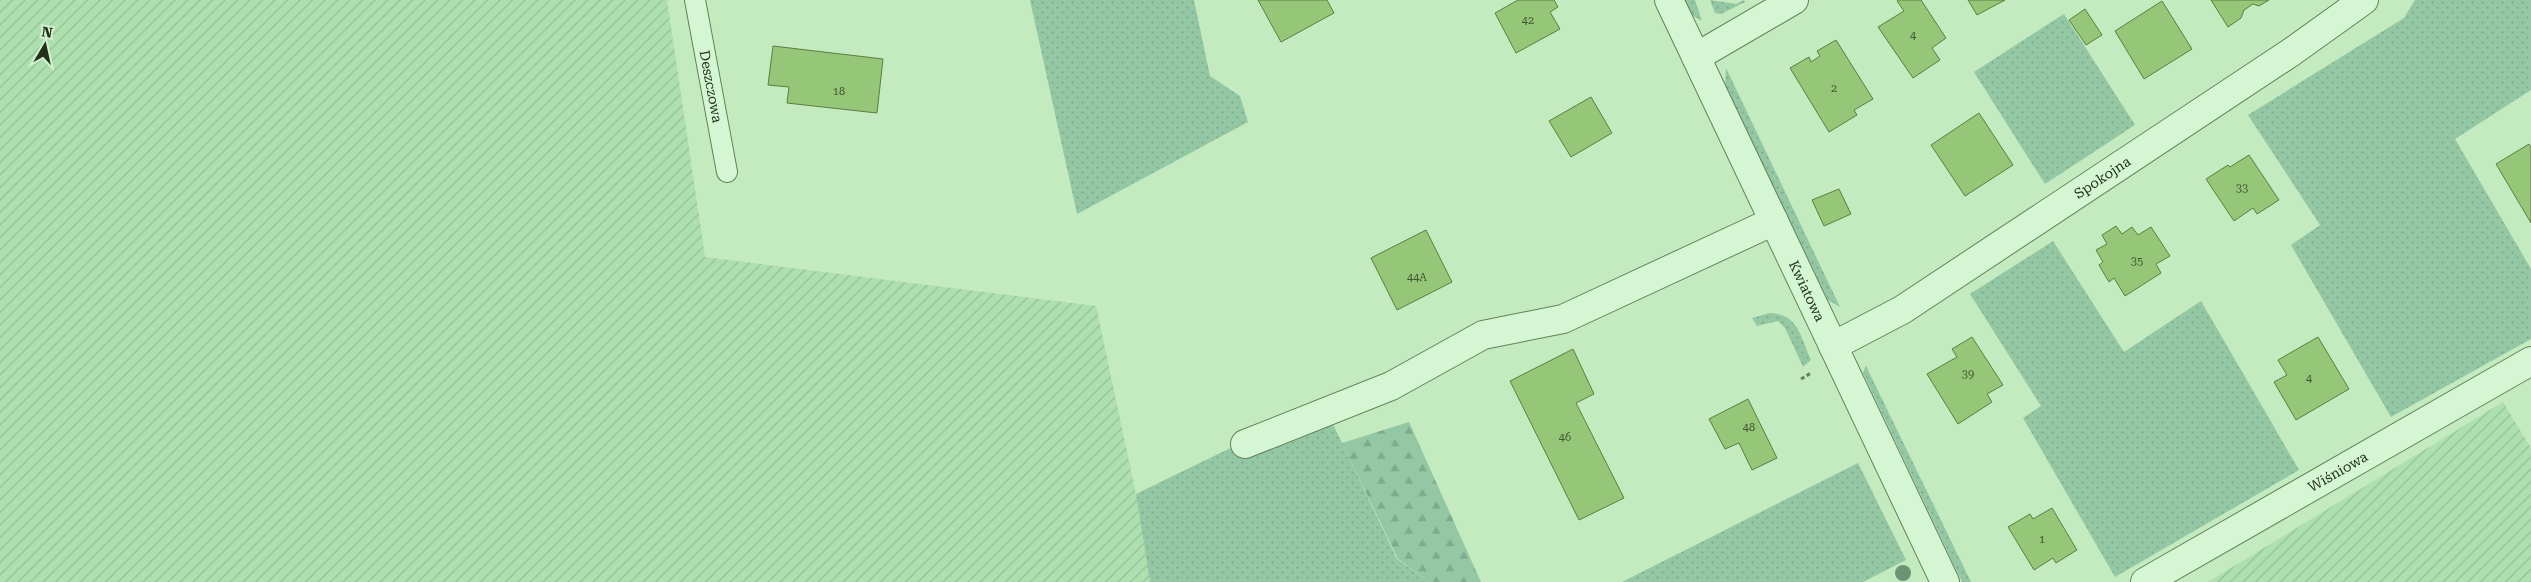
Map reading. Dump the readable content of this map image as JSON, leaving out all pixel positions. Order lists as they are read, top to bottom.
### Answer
{
  "streets": {
    "street": ["Spokojna", "Kwiatowa", "Wiśniowa"],
    "lane": ["Deszczowa"]
  },
  "crossings": [
    ["Spokojna", "Kwiatowa"]
  ],
  "house_numbers": [
    "42",
    "4",
    "2",
    "18",
    "33",
    "35",
    "44A",
    "39",
    "4",
    "48",
    "46",
    "1"
  ],
  "north": "top"
}
